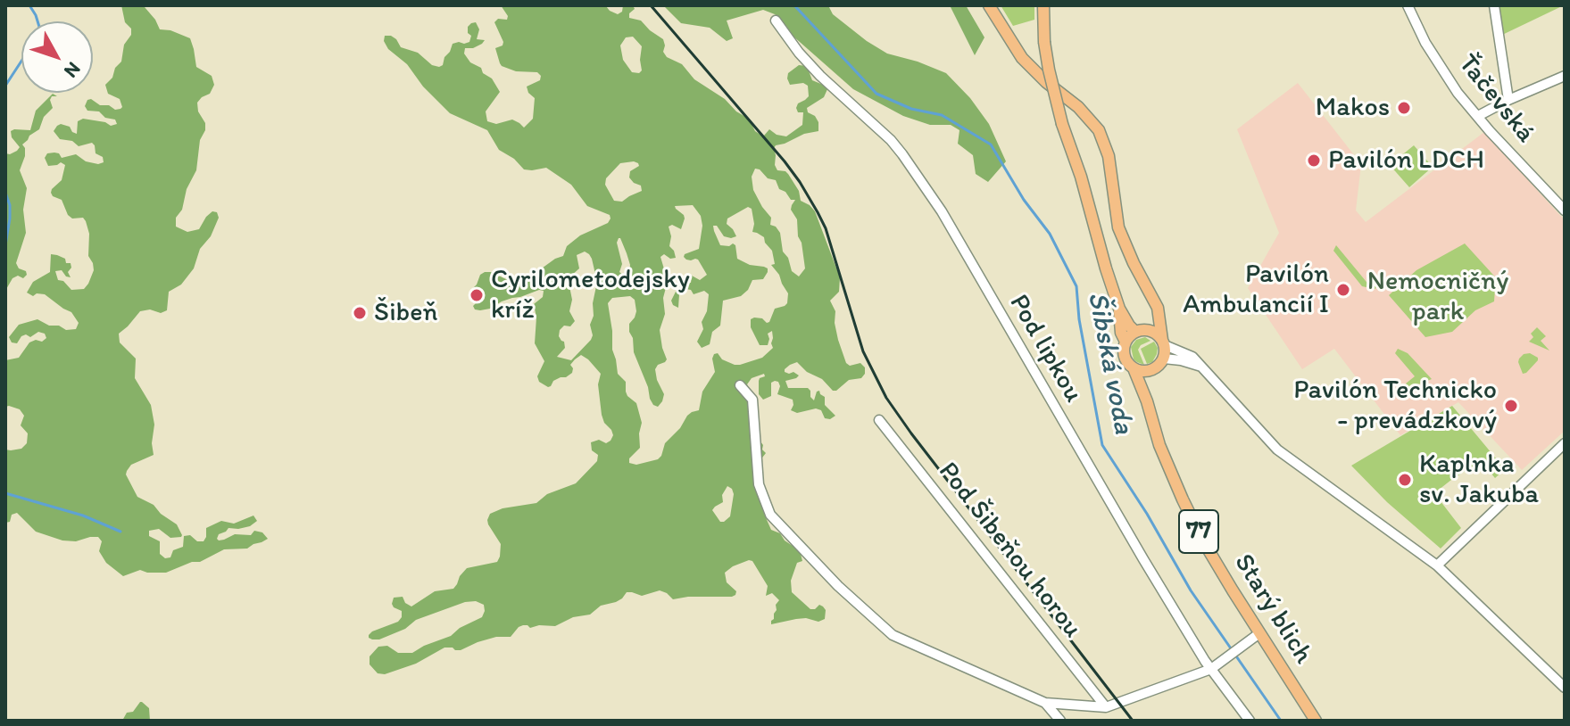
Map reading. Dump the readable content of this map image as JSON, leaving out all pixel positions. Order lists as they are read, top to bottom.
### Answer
{
  "streets": {
    "main road": ["77", "Starý blich"],
    "street": ["Ťačevská", "Pod lipkou", "Pod Šibeňou horou"]
  },
  "crossings": [
    ["77", "Starý blich"]
  ],
  "water": ["Šibská voda"],
  "parks": ["Nemocničný park"],
  "places": [
    "Makos",
    "Pavilón LDCH",
    "Pavilón Ambulancií I",
    "Cyrilometodejsky kríž",
    "Šibeň",
    "Pavilón Technicko - prevádzkový",
    "Kaplnka sv. Jakuba"
  ],
  "north": "bottom right"
}
